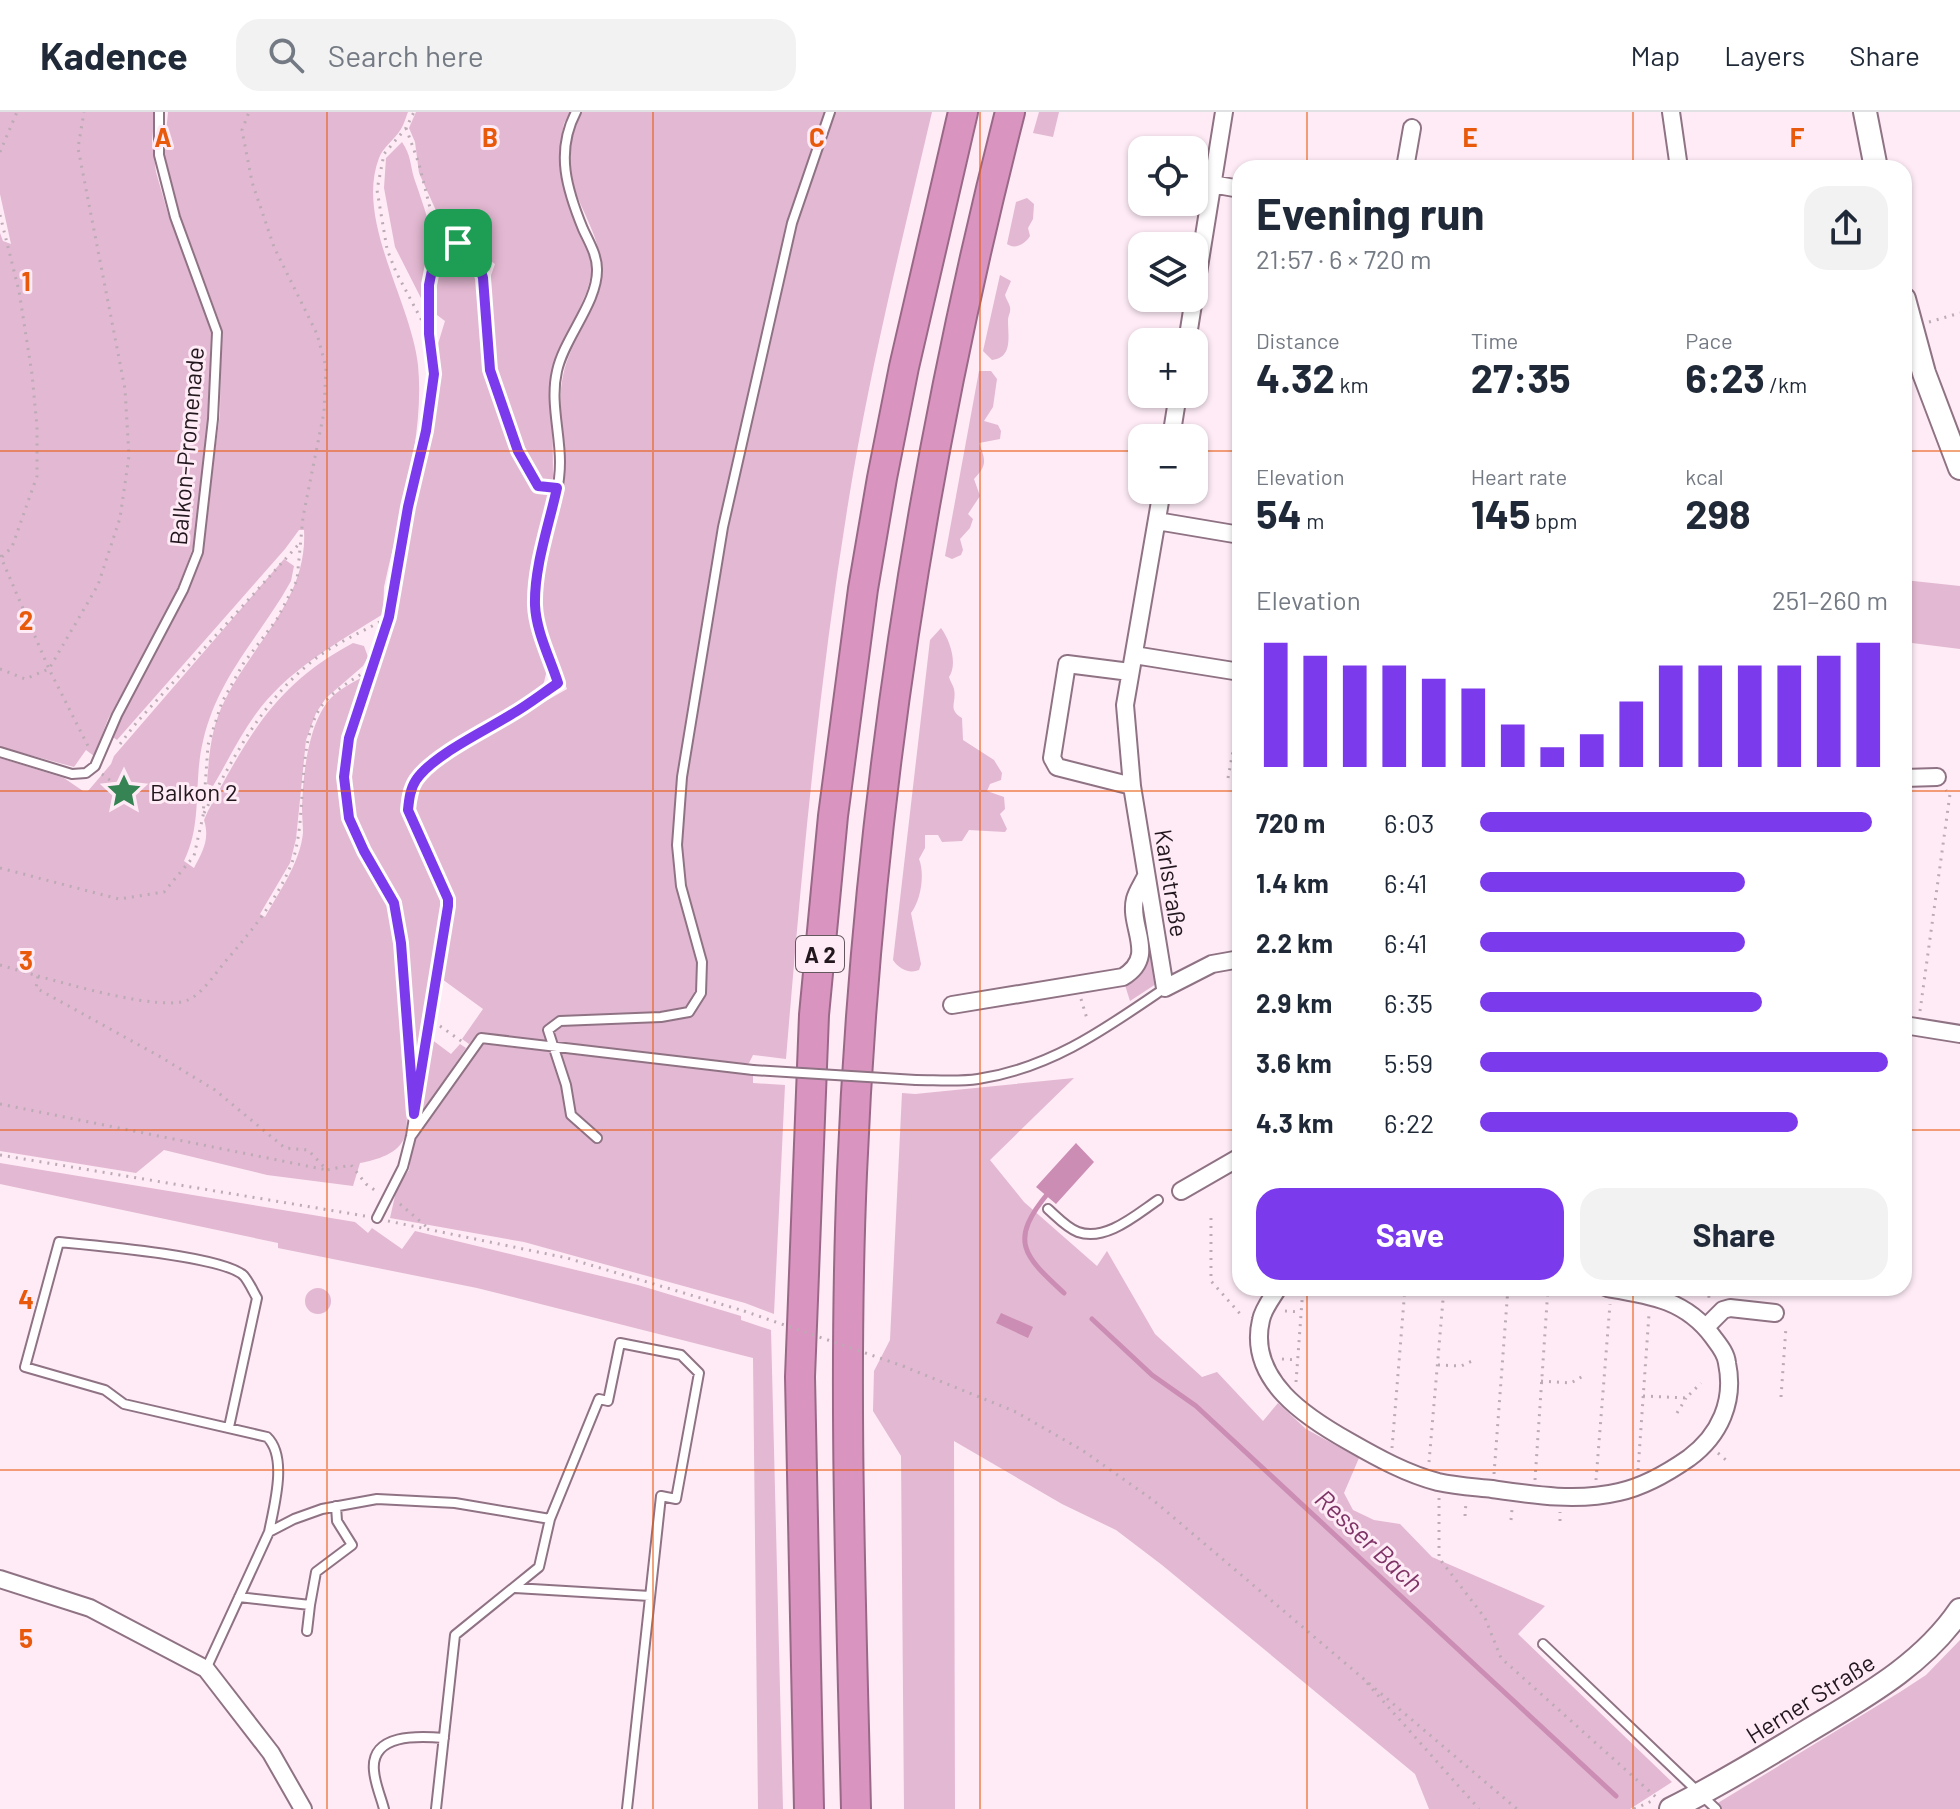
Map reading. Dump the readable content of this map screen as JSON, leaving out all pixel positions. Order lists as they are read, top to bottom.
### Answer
{
  "streets": {
    "highway": ["A 2"],
    "main road": ["Herner Straße"],
    "street": ["Karlstraße"],
    "lane": ["Balkon-Promenade"]
  },
  "water": ["Resser Bach"],
  "places": {
    "place": ["Balkon 2"]
  },
  "page": {
    "header": "Kadence",
    "search": "Search here",
    "nav": ["Map", "Layers", "Share"],
    "map_buttons": ["+", "−"],
    "heading": ["Evening run", "21:57 · 6 × 720 m"],
    "stats": [
      ["Distance", "4.32 km"],
      ["Time", "27:35"],
      ["Pace", "6:23 /km"],
      ["Elevation", "54 m"],
      ["Heart rate", "145 bpm"],
      ["kcal", "298"]
    ],
    "chart": ["Elevation", "251–260 m"],
    "list": [
      {
        "name": "720 m",
        "note": "6:03"
      },
      {
        "name": "1.4 km",
        "note": "6:41"
      },
      {
        "name": "2.2 km",
        "note": "6:41"
      },
      {
        "name": "2.9 km",
        "note": "6:35"
      },
      {
        "name": "3.6 km",
        "note": "5:59"
      },
      {
        "name": "4.3 km",
        "note": "6:22"
      }
    ],
    "buttons": ["Save", "Share"]
  },
  "grid": {
    "columns": [
      "A",
      "B",
      "C",
      "E",
      "F"
    ],
    "rows": [
      "1",
      "2",
      "3",
      "4",
      "5"
    ]
  }
}
